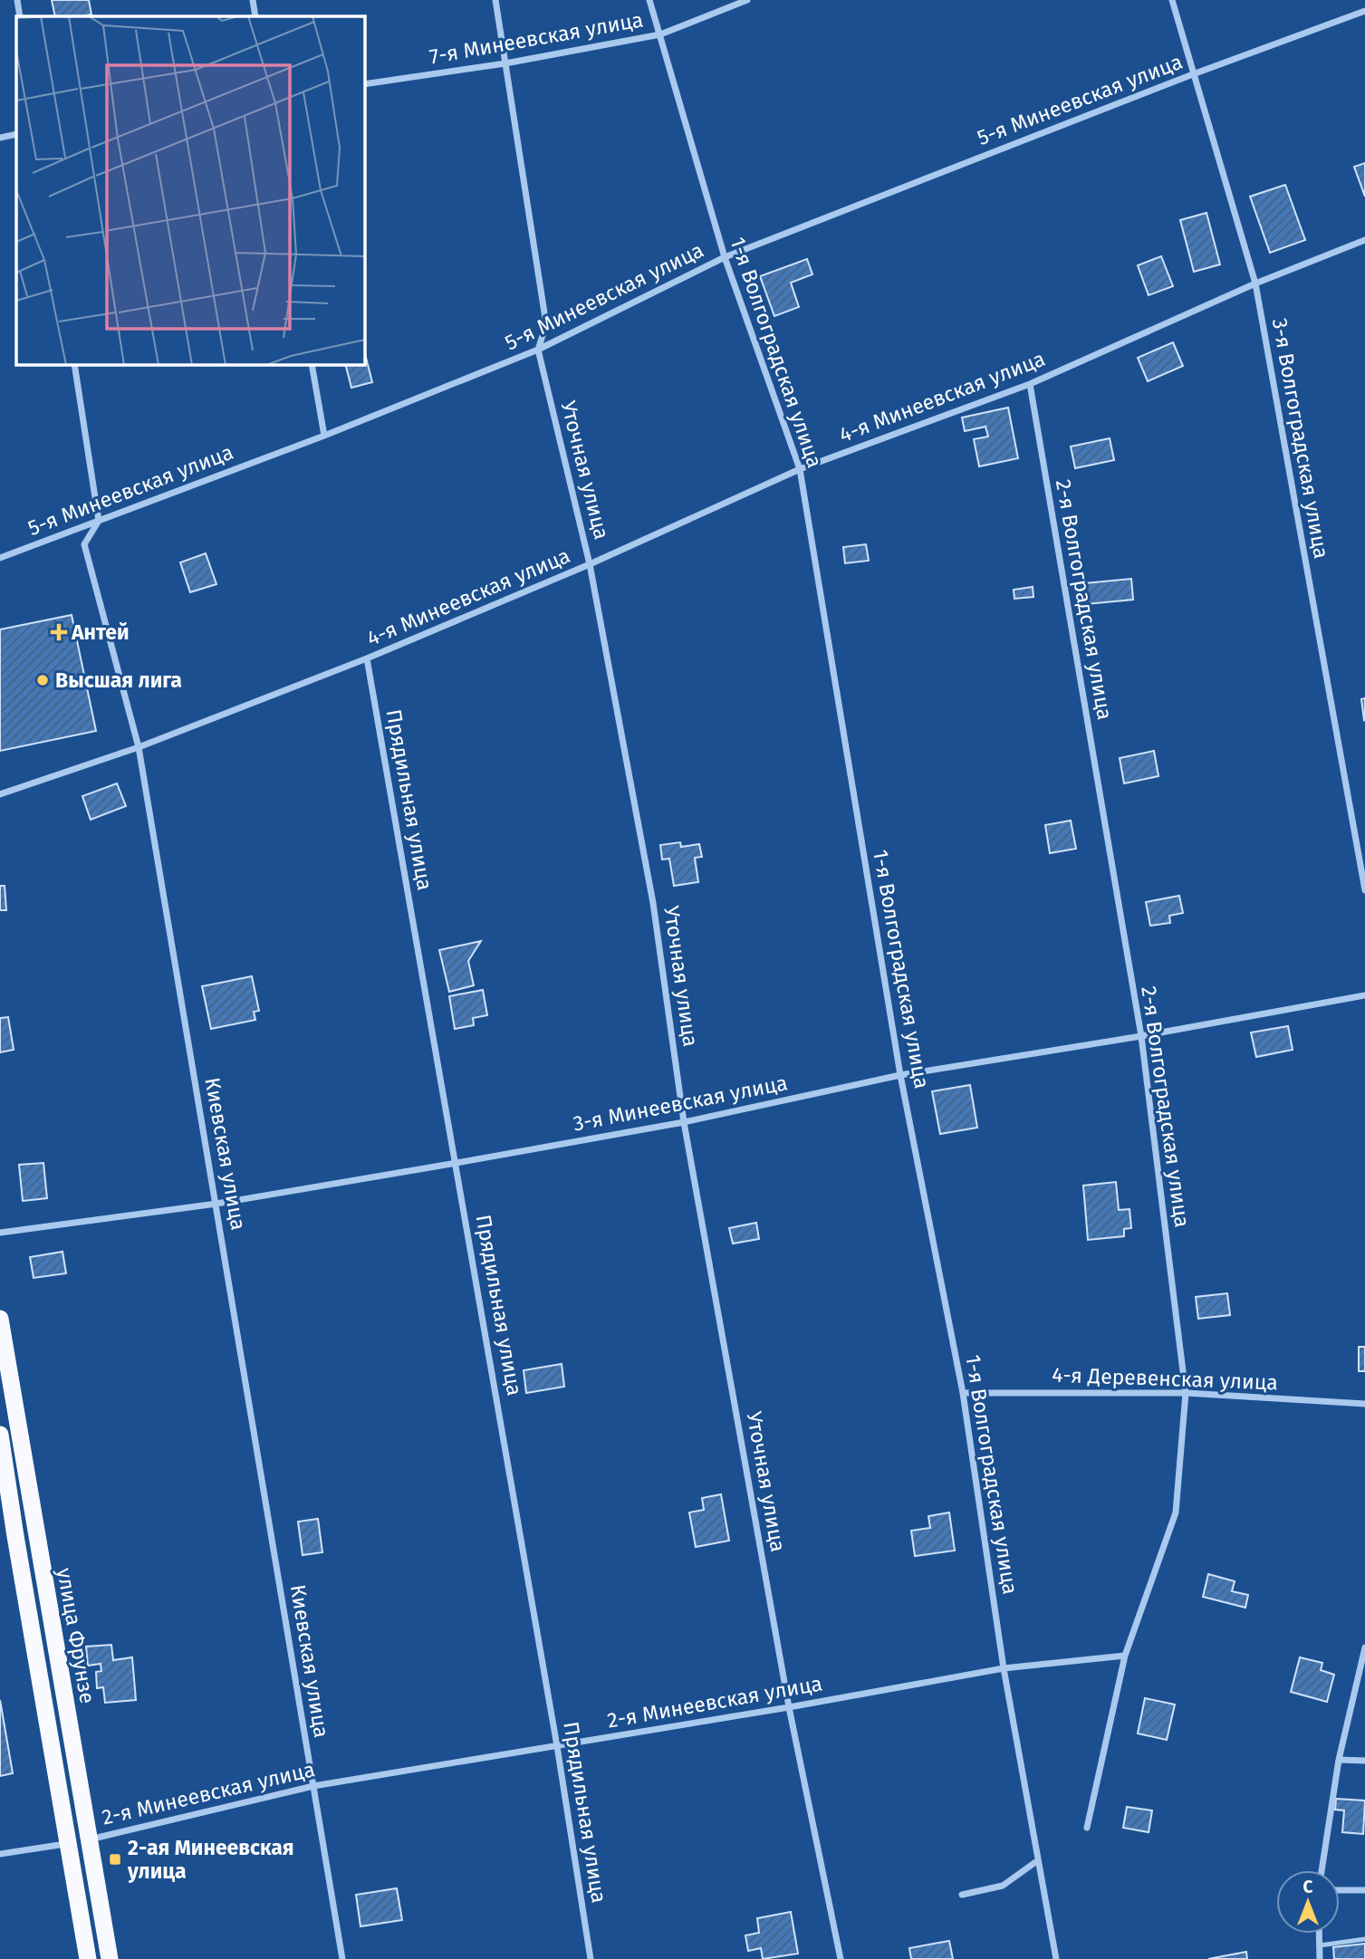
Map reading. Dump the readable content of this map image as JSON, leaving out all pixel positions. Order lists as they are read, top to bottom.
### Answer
{
  "streets": {
    "highway": ["улица Фрунзе"],
    "street": [
      "7-я Минеевская улица",
      "5-я Минеевская улица",
      "1-я Волгоградская улица",
      "4-я Минеевская улица",
      "3-я Волгоградская улица",
      "Уточная улица",
      "2-я Волгоградская улица",
      "Прядильная улица",
      "3-я Минеевская улица",
      "Киевская улица",
      "4-я Деревенская улица",
      "2-я Минеевская улица"
    ]
  },
  "crossings": [
    ["7-я Минеевская улица", "1-я Волгоградская улица"],
    ["7-я Минеевская улица", "Уточная улица"],
    ["5-я Минеевская улица", "1-я Волгоградская улица"],
    ["5-я Минеевская улица", "3-я Волгоградская улица"],
    ["5-я Минеевская улица", "Уточная улица"],
    ["5-я Минеевская улица", "Киевская улица"],
    ["1-я Волгоградская улица", "4-я Минеевская улица"],
    ["1-я Волгоградская улица", "3-я Минеевская улица"],
    ["1-я Волгоградская улица", "4-я Деревенская улица"],
    ["1-я Волгоградская улица", "2-я Минеевская улица"],
    ["4-я Минеевская улица", "3-я Волгоградская улица"],
    ["4-я Минеевская улица", "Уточная улица"],
    ["4-я Минеевская улица", "2-я Волгоградская улица"],
    ["4-я Минеевская улица", "Прядильная улица"],
    ["4-я Минеевская улица", "Киевская улица"],
    ["Уточная улица", "3-я Минеевская улица"],
    ["Уточная улица", "2-я Минеевская улица"],
    ["2-я Волгоградская улица", "3-я Минеевская улица"],
    ["2-я Волгоградская улица", "4-я Деревенская улица"],
    ["2-я Волгоградская улица", "2-я Минеевская улица"],
    ["Прядильная улица", "3-я Минеевская улица"],
    ["Прядильная улица", "2-я Минеевская улица"],
    ["3-я Минеевская улица", "Киевская улица"],
    ["Киевская улица", "2-я Минеевская улица"],
    ["улица Фрунзе", "2-я Минеевская улица"]
  ],
  "places": {
    "health": ["Антей"],
    "other": ["Высшая лига"],
    "transit": ["2-ая Минеевская улица"]
  },
  "north": "top"
}
